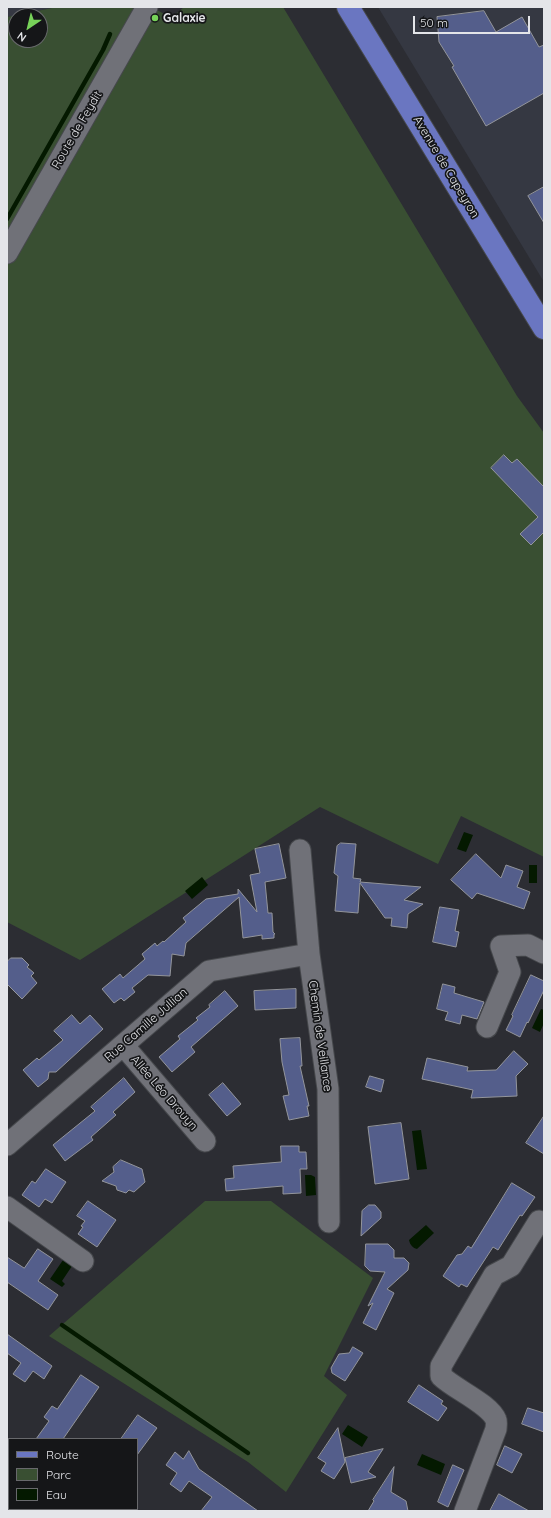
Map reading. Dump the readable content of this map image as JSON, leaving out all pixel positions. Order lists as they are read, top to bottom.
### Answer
{
  "streets": {
    "main road": ["Avenue de Capeyron"],
    "street": [
      "Route de Feydit",
      "Rue Camille Jullian",
      "Chemin de Veillance",
      "Allée Léo Drouyn"
    ]
  },
  "crossings": [
    ["Rue Camille Jullian", "Chemin de Veillance"],
    ["Rue Camille Jullian", "Allée Léo Drouyn"]
  ],
  "places": ["Galaxie"],
  "legend": ["Route", "Parc", "Eau"],
  "scale_bar": "50 m",
  "north": "bottom left"
}
